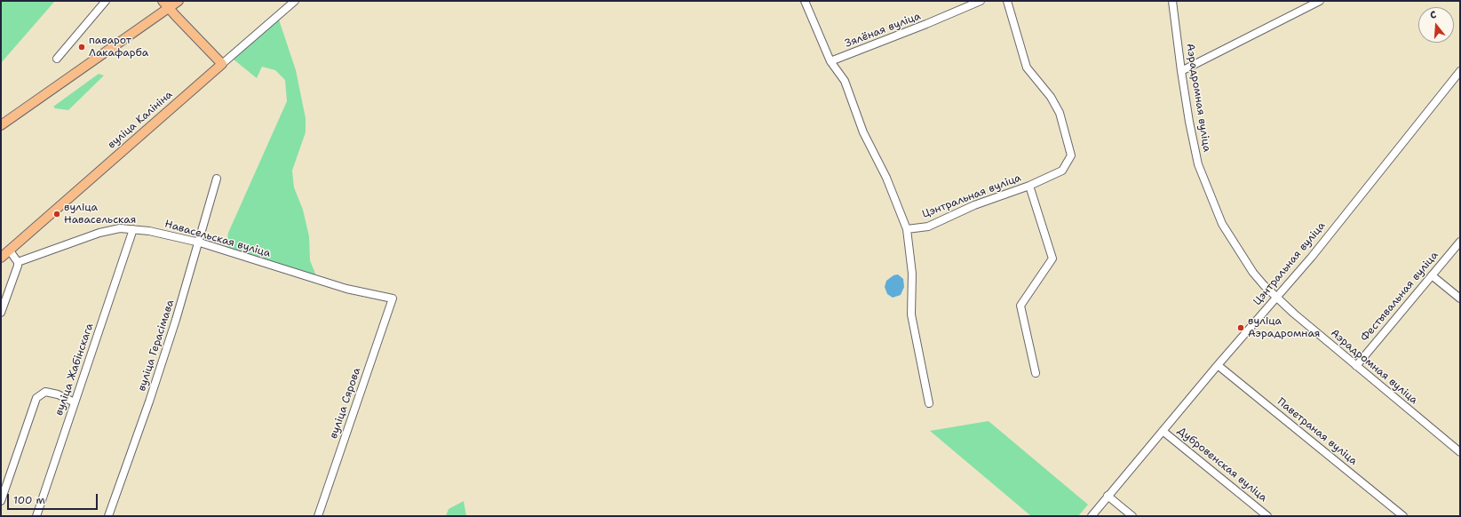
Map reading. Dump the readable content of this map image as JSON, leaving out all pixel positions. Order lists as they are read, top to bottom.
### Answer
{
  "streets": {
    "main road": ["вуліца Калініна"],
    "street": [
      "Зялёная вуліца",
      "Аэрадромная вуліца",
      "Цэнтральная вуліца",
      "Навасельская вуліца",
      "Фестывальная вуліца",
      "вуліца Герасімава",
      "вуліца Жабінскага",
      "вуліца Сярова",
      "Паветраная вуліца",
      "Дубровенская вуліца"
    ]
  },
  "crossings": [
    ["Аэрадромная вуліца", "Цэнтральная вуліца"],
    ["Аэрадромная вуліца", "Фестывальная вуліца"],
    ["Цэнтральная вуліца", "Паветраная вуліца"],
    ["Цэнтральная вуліца", "Дубровенская вуліца"],
    ["Навасельская вуліца", "вуліца Герасімава"],
    ["Навасельская вуліца", "вуліца Жабінскага"],
    ["Навасельская вуліца", "вуліца Сярова"]
  ],
  "places": ["паварот Лакафарба", "вуліца Навасельская", "вуліца Аэрадромная"],
  "scale_bar": "100 m",
  "north": "top"
}
